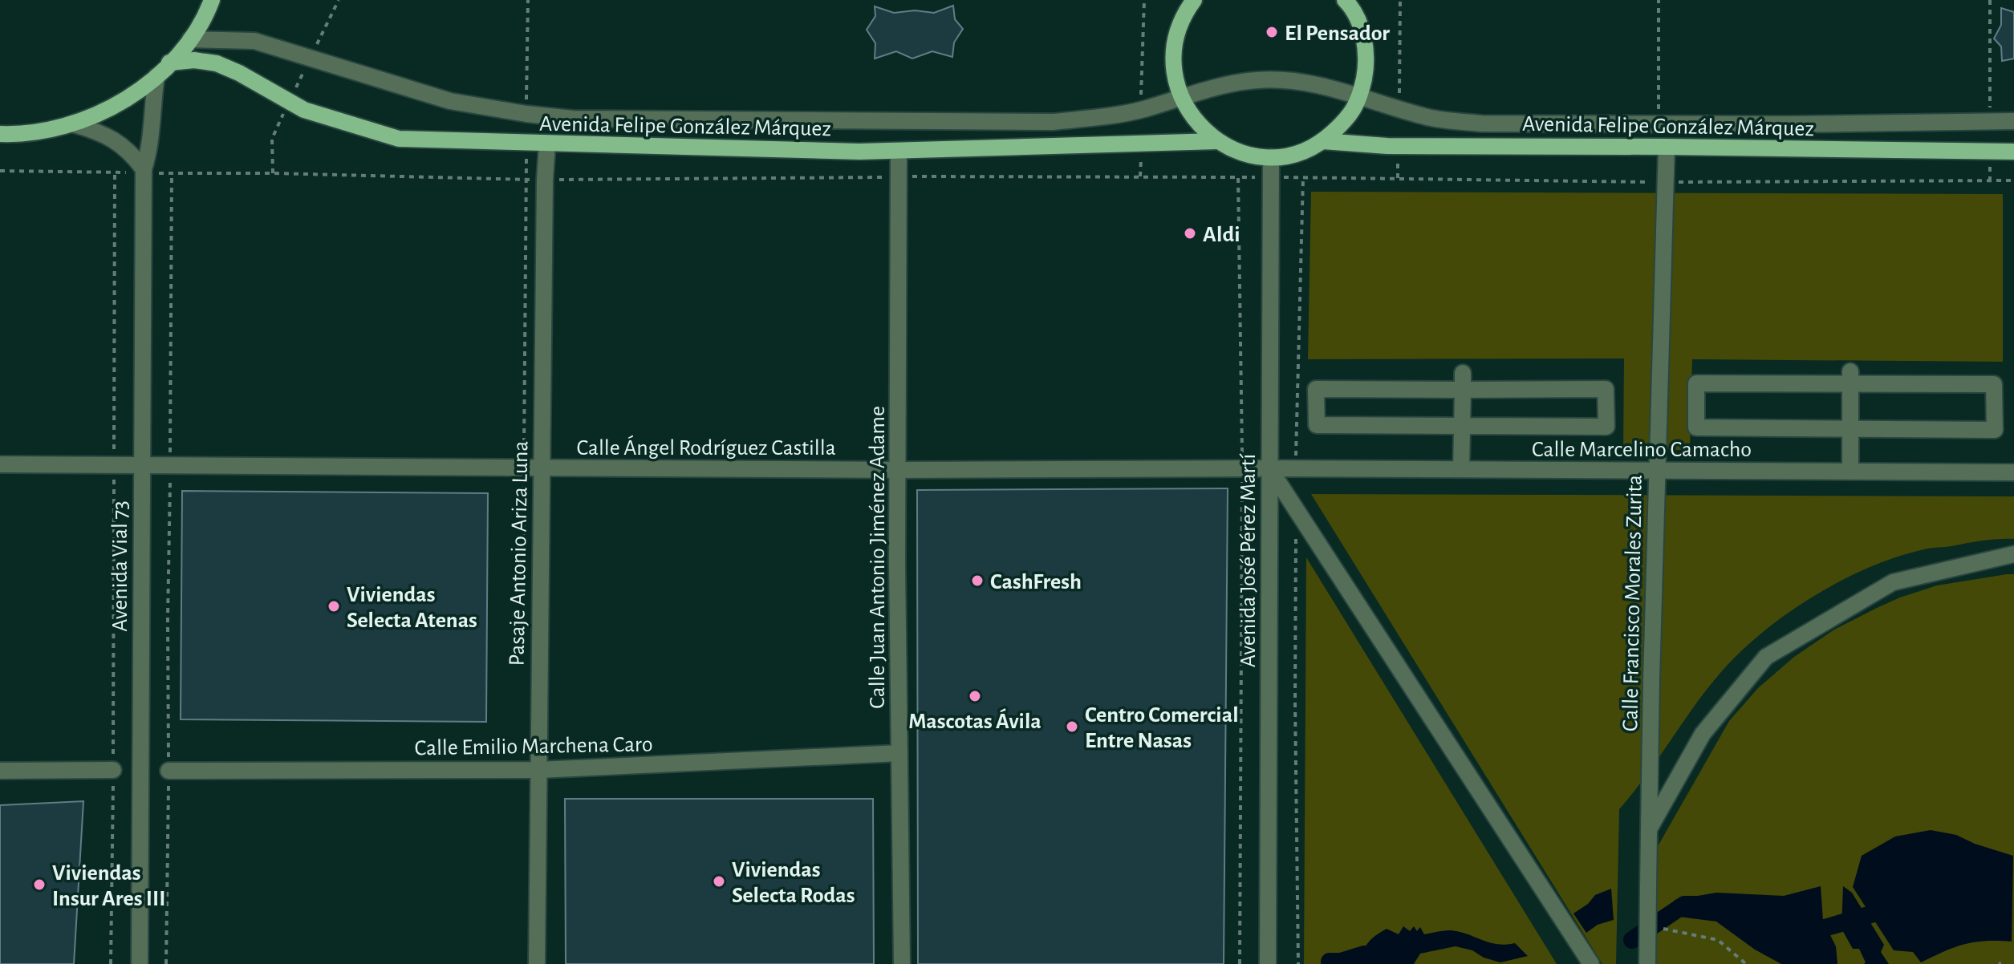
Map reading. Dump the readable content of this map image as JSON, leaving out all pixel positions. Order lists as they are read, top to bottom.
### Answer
{
  "streets": {
    "main road": ["Avenida Felipe González Márquez"],
    "street": [
      "Calle Ángel Rodríguez Castilla",
      "Calle Marcelino Camacho",
      "Pasaje Antonio Ariza Luna",
      "Calle Juan Antonio Jiménez Adame",
      "Avenida José Pérez Martí",
      "Avenida Vial 73",
      "Calle Francisco Morales Zurita",
      "Calle Emilio Marchena Caro"
    ]
  },
  "crossings": [
    ["Avenida Felipe González Márquez", "Pasaje Antonio Ariza Luna"],
    ["Avenida Felipe González Márquez", "Calle Juan Antonio Jiménez Adame"],
    ["Avenida Felipe González Márquez", "Calle Francisco Morales Zurita"],
    ["Calle Ángel Rodríguez Castilla", "Calle Marcelino Camacho"],
    ["Calle Ángel Rodríguez Castilla", "Pasaje Antonio Ariza Luna"],
    ["Calle Ángel Rodríguez Castilla", "Calle Juan Antonio Jiménez Adame"],
    ["Calle Ángel Rodríguez Castilla", "Avenida José Pérez Martí"],
    ["Calle Ángel Rodríguez Castilla", "Avenida Vial 73"],
    ["Calle Marcelino Camacho", "Avenida José Pérez Martí"],
    ["Calle Marcelino Camacho", "Calle Francisco Morales Zurita"],
    ["Pasaje Antonio Ariza Luna", "Calle Emilio Marchena Caro"],
    ["Calle Juan Antonio Jiménez Adame", "Calle Emilio Marchena Caro"]
  ],
  "places": [
    "El Pensador",
    "Aldi",
    "CashFresh",
    "Viviendas Selecta Atenas",
    "Mascotas Ávila",
    "Centro Comercial Entre Nasas",
    "Viviendas Selecta Rodas",
    "Viviendas Insur Ares III"
  ]
}
